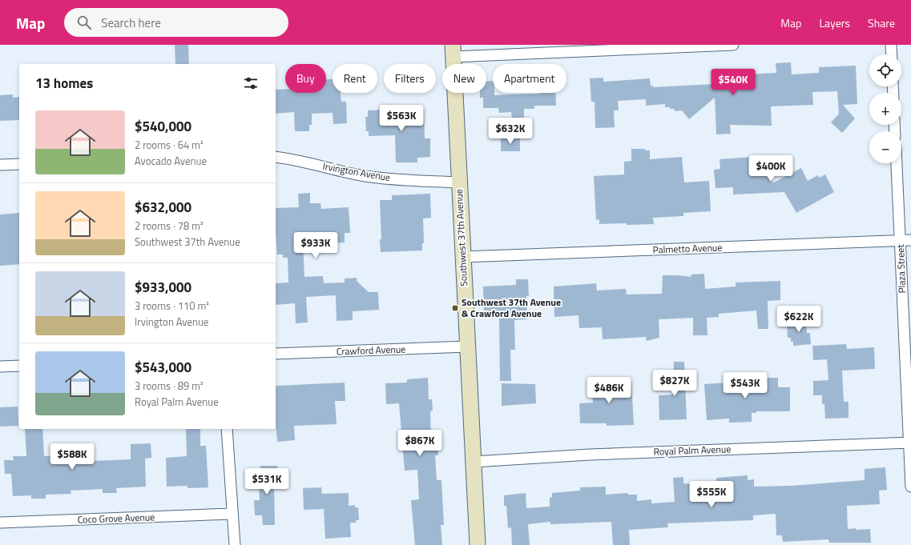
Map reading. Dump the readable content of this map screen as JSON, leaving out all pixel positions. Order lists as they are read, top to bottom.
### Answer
{
  "streets": {
    "main road": ["Southwest 37th Avenue"],
    "street": [
      "Irvington Avenue",
      "Palmetto Avenue",
      "Plaza Street",
      "Crawford Avenue",
      "Royal Palm Avenue",
      "Coco Grove Avenue"
    ]
  },
  "crossings": [
    ["Irvington Avenue", "Southwest 37th Avenue"],
    ["Southwest 37th Avenue", "Palmetto Avenue"],
    ["Southwest 37th Avenue", "Crawford Avenue"],
    ["Southwest 37th Avenue", "Royal Palm Avenue"],
    ["Palmetto Avenue", "Plaza Street"],
    ["Plaza Street", "Royal Palm Avenue"]
  ],
  "places": {
    "transit": ["Southwest 37th Avenue & Crawford Avenue"]
  },
  "page": {
    "header": "Map",
    "search": "Search here",
    "nav": ["Map", "Layers", "Share"],
    "map_buttons": ["+", "−"],
    "chip": [
      "Buy",
      "Rent",
      "Filters",
      "New",
      "Apartment"
    ],
    "heading": "13 homes",
    "price": [
      "$540K",
      "$563K",
      "$632K",
      "$400K",
      "$933K",
      "$622K",
      "$827K",
      "$543K",
      "$486K",
      "$867K",
      "$588K",
      "$531K",
      "$555K"
    ],
    "list": [
      {
        "name": "$540,000",
        "note": "2 rooms · 64 m² · Avocado Avenue"
      },
      {
        "name": "$632,000",
        "note": "2 rooms · 78 m² · Southwest 37th Avenue"
      },
      {
        "name": "$933,000",
        "note": "3 rooms · 110 m² · Irvington Avenue"
      },
      {
        "name": "$543,000",
        "note": "3 rooms · 89 m² · Royal Palm Avenue"
      }
    ]
  }
}
